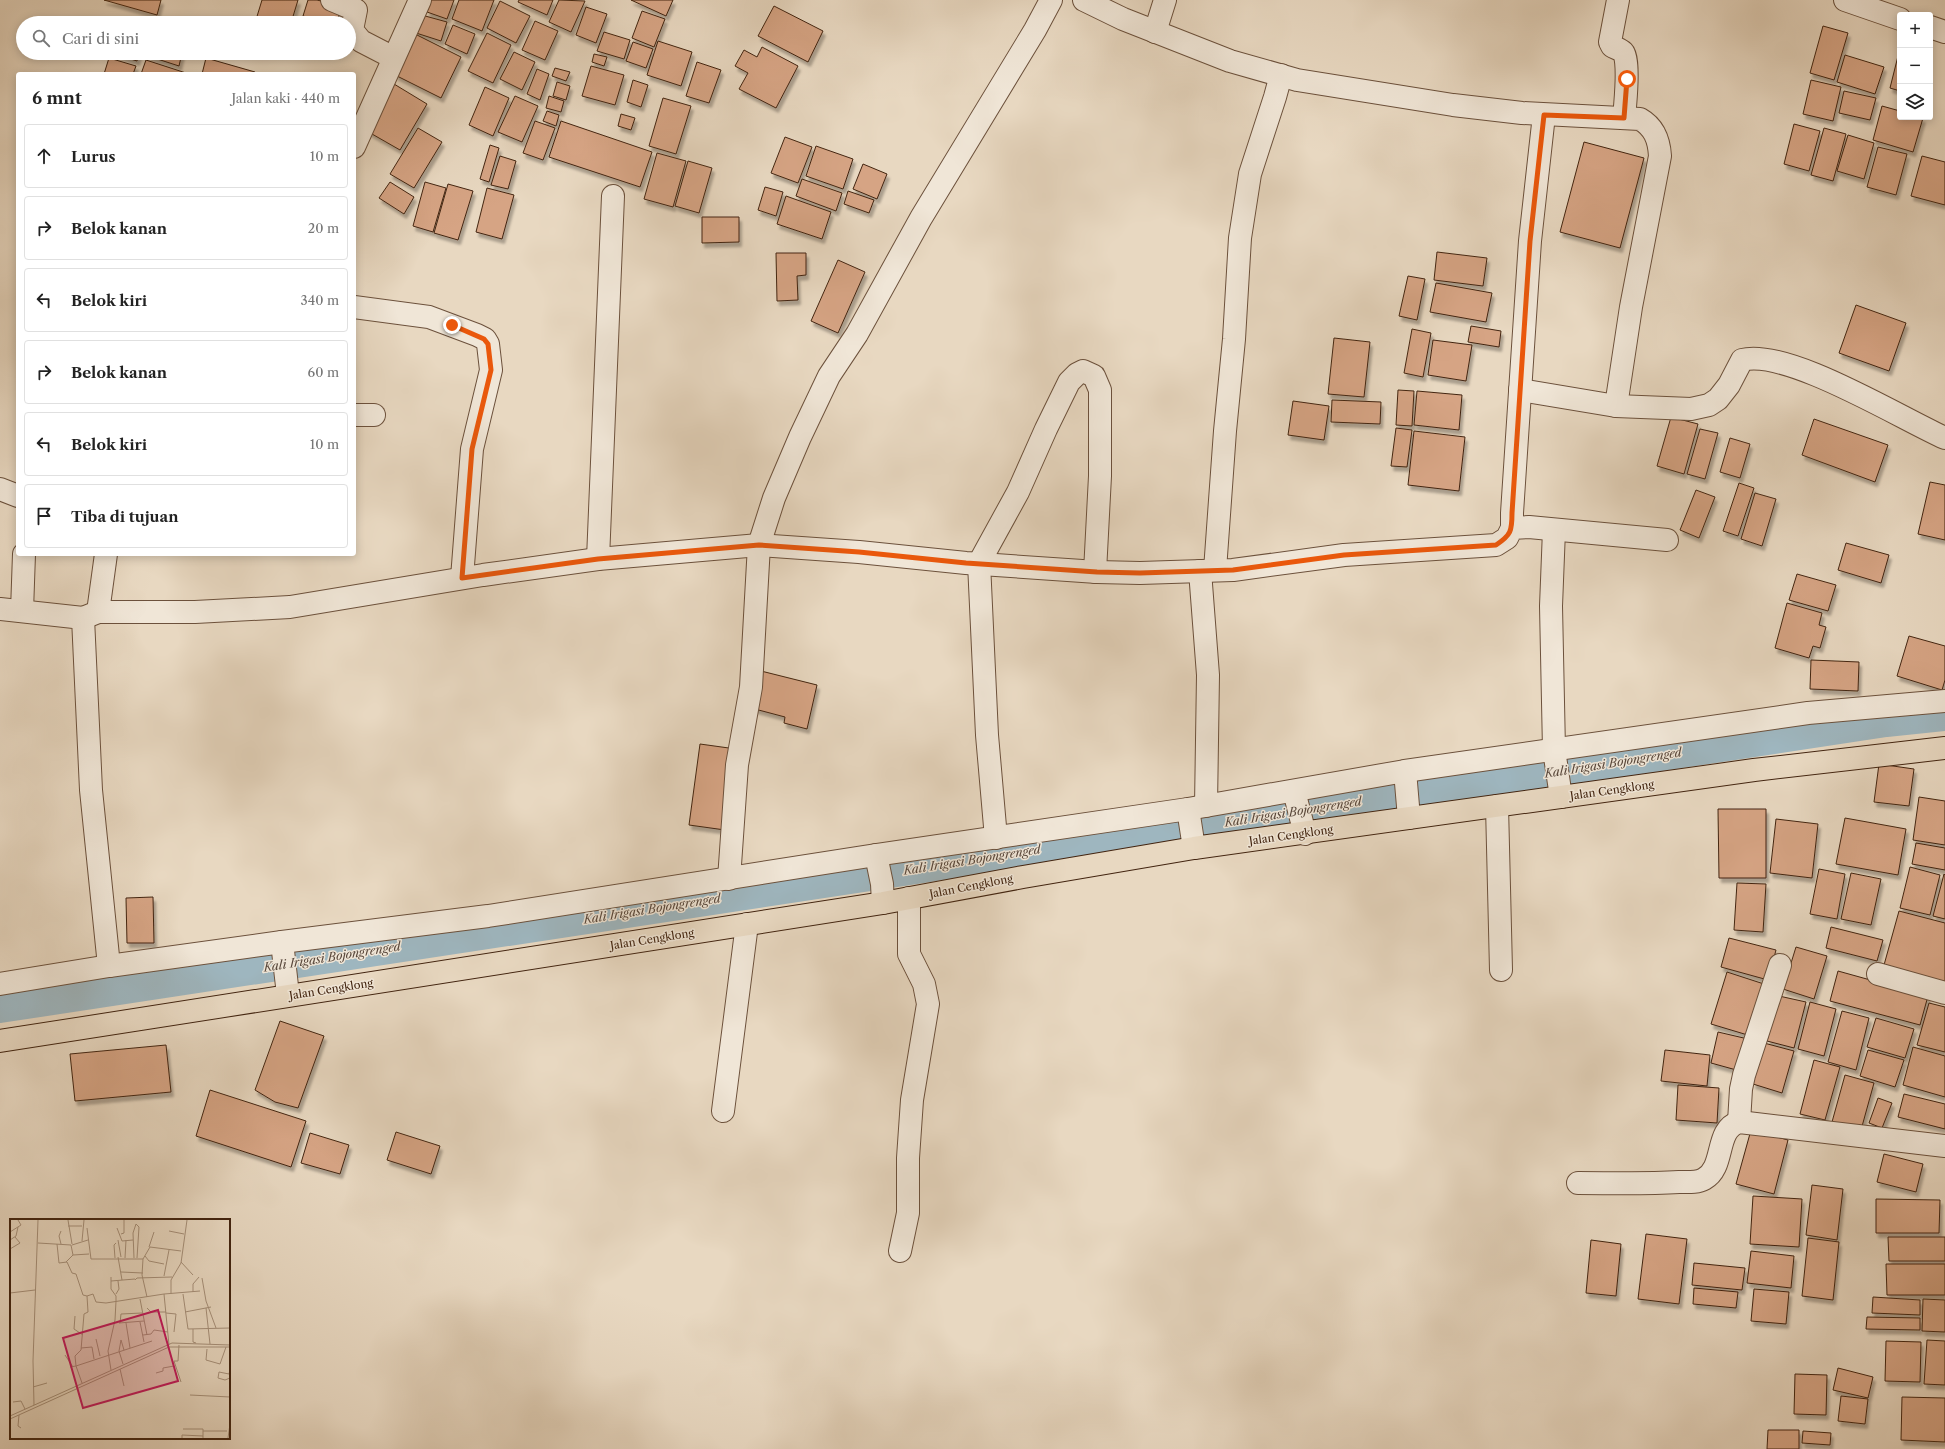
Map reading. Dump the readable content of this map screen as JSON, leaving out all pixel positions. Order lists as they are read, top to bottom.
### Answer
{
  "streets": {
    "main road": ["Jalan Cengklong"]
  },
  "water": ["Kali Irigasi Bojongrenged"],
  "page": {
    "map_buttons": ["+", "−"],
    "search": "Cari di sini",
    "heading": ["6 mnt", "Jalan kaki · 440 m"],
    "list": [
      ["Lurus", "10 m"],
      ["Belok kanan", "20 m"],
      ["Belok kiri", "340 m"],
      ["Belok kanan", "60 m"],
      ["Belok kiri", "10 m"],
      "Tiba di tujuan"
    ]
  }
}
